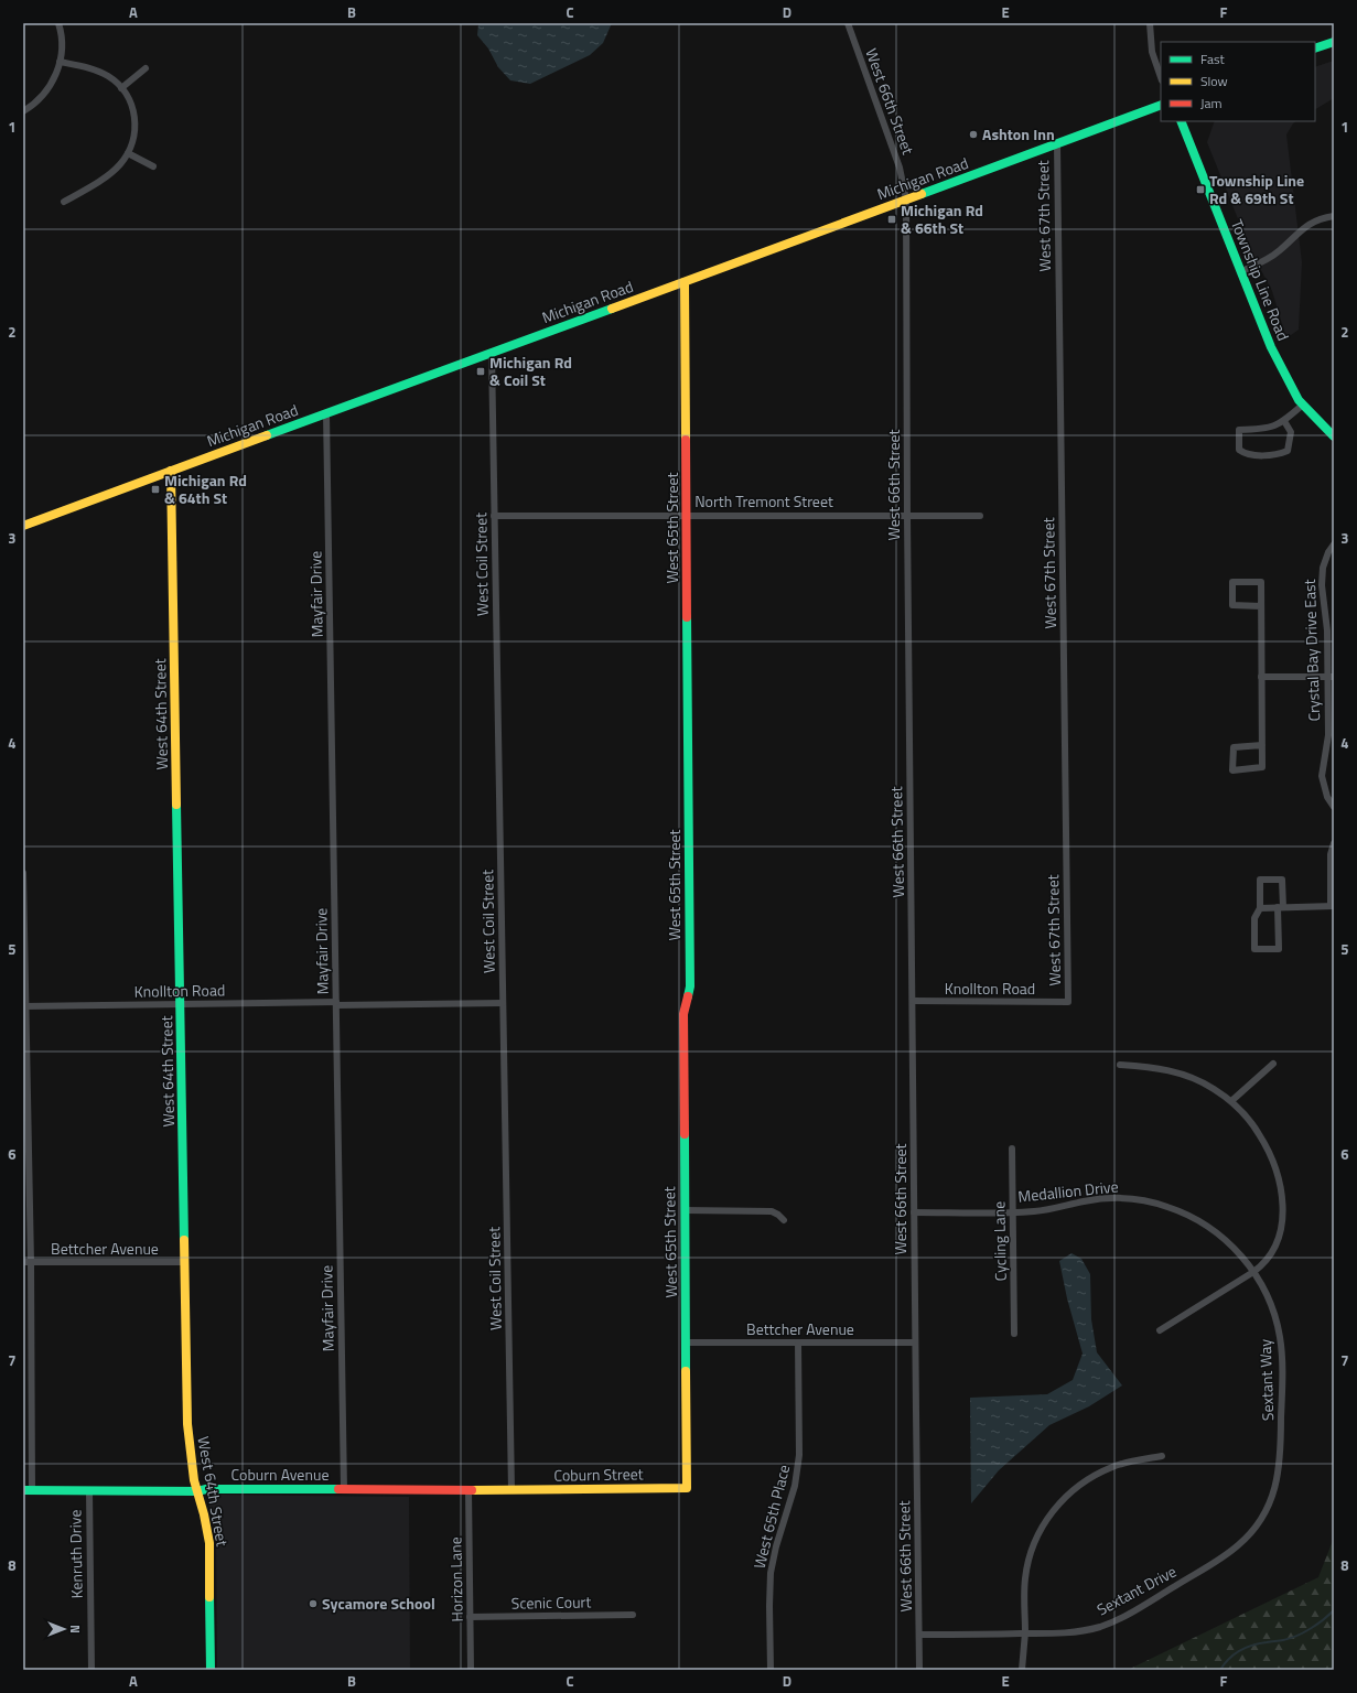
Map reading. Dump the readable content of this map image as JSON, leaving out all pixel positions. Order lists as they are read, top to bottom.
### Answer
{
  "streets": {
    "street": [
      "West 66th Street",
      "Michigan Road",
      "West 67th Street",
      "Township Line Road",
      "North Tremont Street",
      "West 65th Street",
      "West Coil Street",
      "Mayfair Drive",
      "Crystal Bay Drive East",
      "West 64th Street",
      "Knollton Road",
      "Medallion Drive",
      "Cycling Lane",
      "Bettcher Avenue",
      "Sextant Way",
      "Coburn Avenue",
      "Coburn Street",
      "West 65th Place",
      "Kenruth Drive",
      "Horizon Lane",
      "Sextant Drive",
      "Scenic Court"
    ]
  },
  "crossings": [
    ["West 66th Street", "Michigan Road"],
    ["West 66th Street", "North Tremont Street"],
    ["West 66th Street", "Knollton Road"],
    ["West 66th Street", "Medallion Drive"],
    ["West 66th Street", "Bettcher Avenue"],
    ["West 66th Street", "Sextant Drive"],
    ["Michigan Road", "West 67th Street"],
    ["Michigan Road", "West 65th Street"],
    ["Michigan Road", "West Coil Street"],
    ["Michigan Road", "Mayfair Drive"],
    ["Michigan Road", "West 64th Street"],
    ["West 67th Street", "Knollton Road"],
    ["North Tremont Street", "West 65th Street"],
    ["North Tremont Street", "West Coil Street"],
    ["West 65th Street", "Bettcher Avenue"],
    ["West 65th Street", "Coburn Street"],
    ["West Coil Street", "Knollton Road"],
    ["West Coil Street", "Coburn Avenue"],
    ["West Coil Street", "Coburn Street"],
    ["Mayfair Drive", "Knollton Road"],
    ["Mayfair Drive", "Coburn Avenue"],
    ["West 64th Street", "Knollton Road"],
    ["West 64th Street", "Bettcher Avenue"],
    ["West 64th Street", "Coburn Avenue"],
    ["Medallion Drive", "Cycling Lane"],
    ["Medallion Drive", "Sextant Way"],
    ["Bettcher Avenue", "West 65th Place"],
    ["Sextant Way", "Sextant Drive"],
    ["Coburn Avenue", "Coburn Street"],
    ["Coburn Avenue", "Kenruth Drive"],
    ["Coburn Avenue", "Horizon Lane"],
    ["Horizon Lane", "Scenic Court"]
  ],
  "places": {
    "other": ["Ashton Inn", "Sycamore School"],
    "transit": [
      "Township Line Rd & 69th St",
      "Michigan Rd & 66th St",
      "Michigan Rd & Coil St",
      "Michigan Rd & 64th St"
    ]
  },
  "legend": ["Fast", "Slow", "Jam"],
  "north": "right",
  "grid": {
    "columns": [
      "A",
      "B",
      "C",
      "D",
      "E",
      "F"
    ],
    "rows": [
      "1",
      "2",
      "3",
      "4",
      "5",
      "6",
      "7",
      "8"
    ]
  }
}
